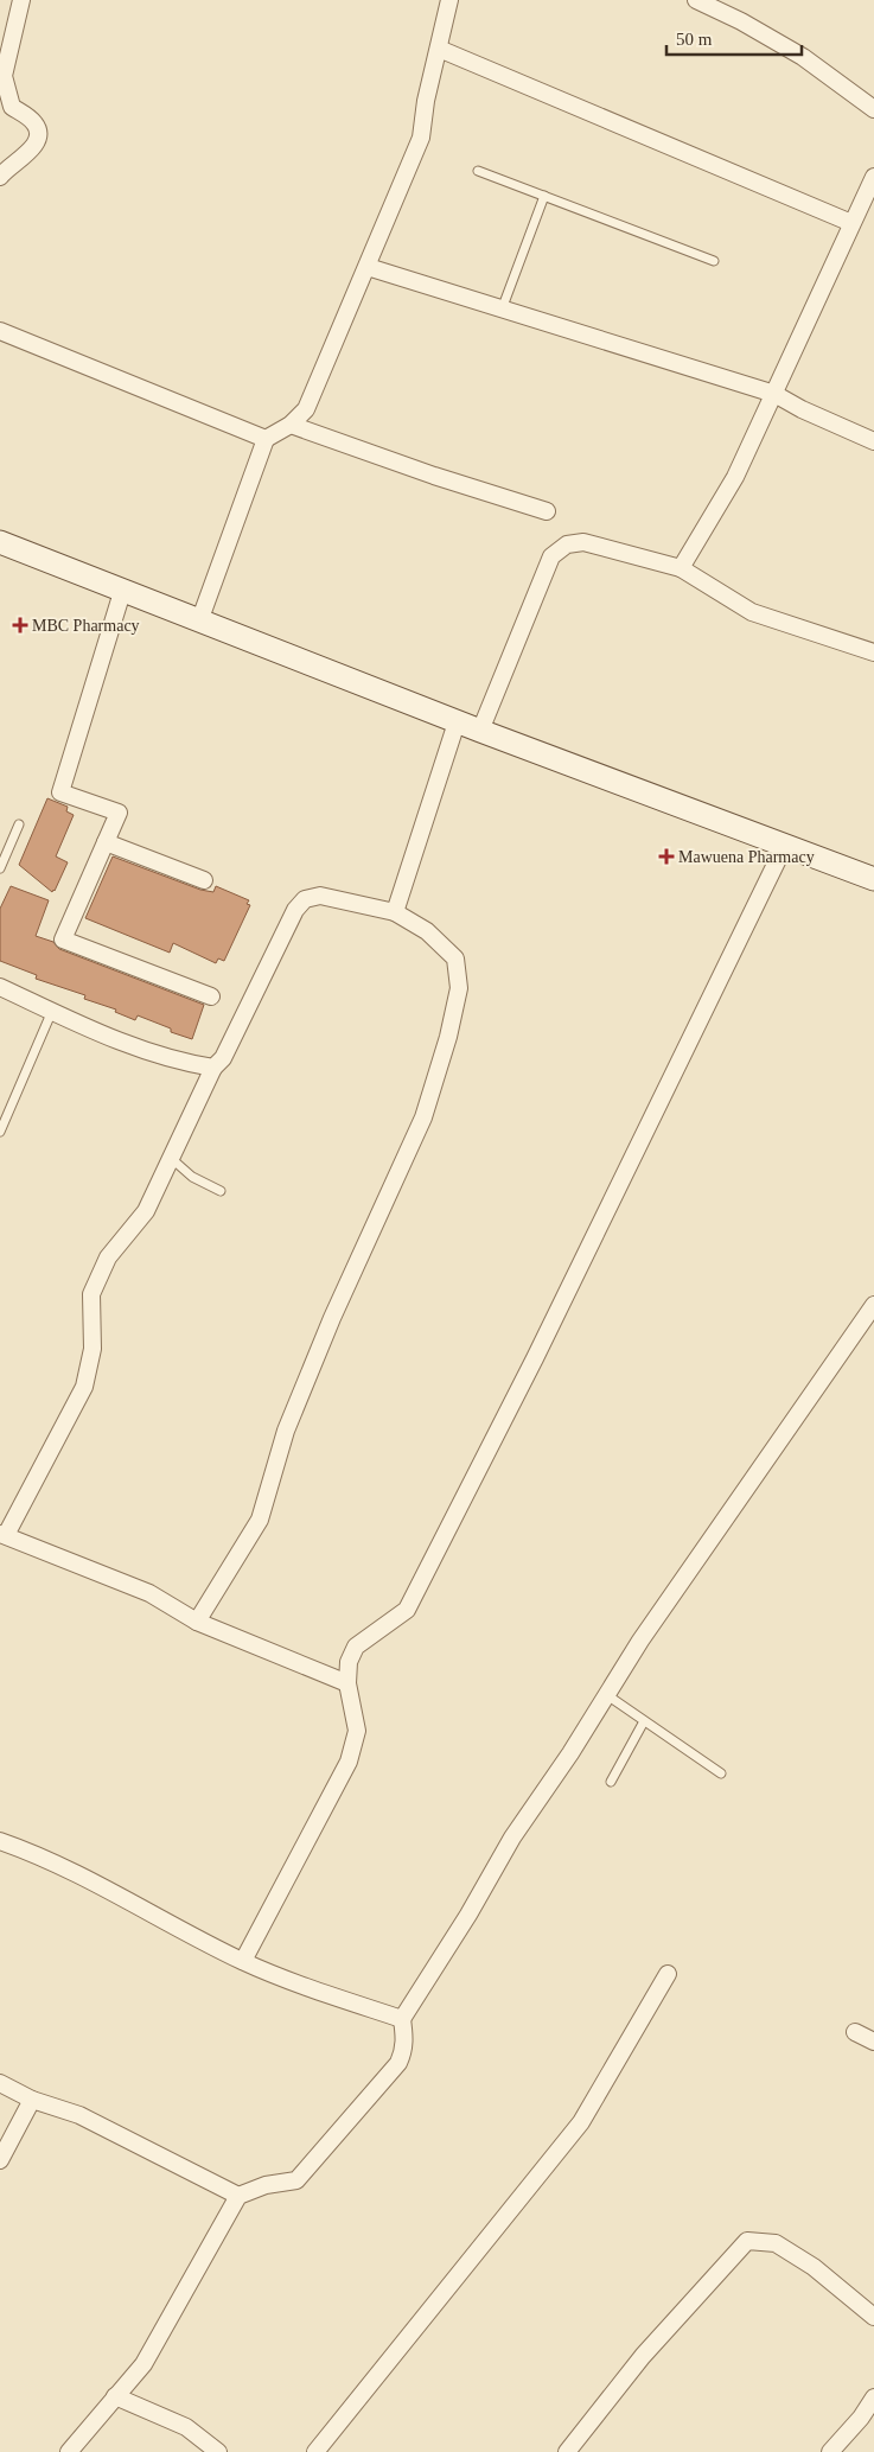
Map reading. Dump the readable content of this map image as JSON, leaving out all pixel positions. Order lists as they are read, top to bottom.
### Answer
{
  "places": {
    "health": ["MBC Pharmacy", "Mawuena Pharmacy"]
  },
  "scale_bar": "50 m"
}
